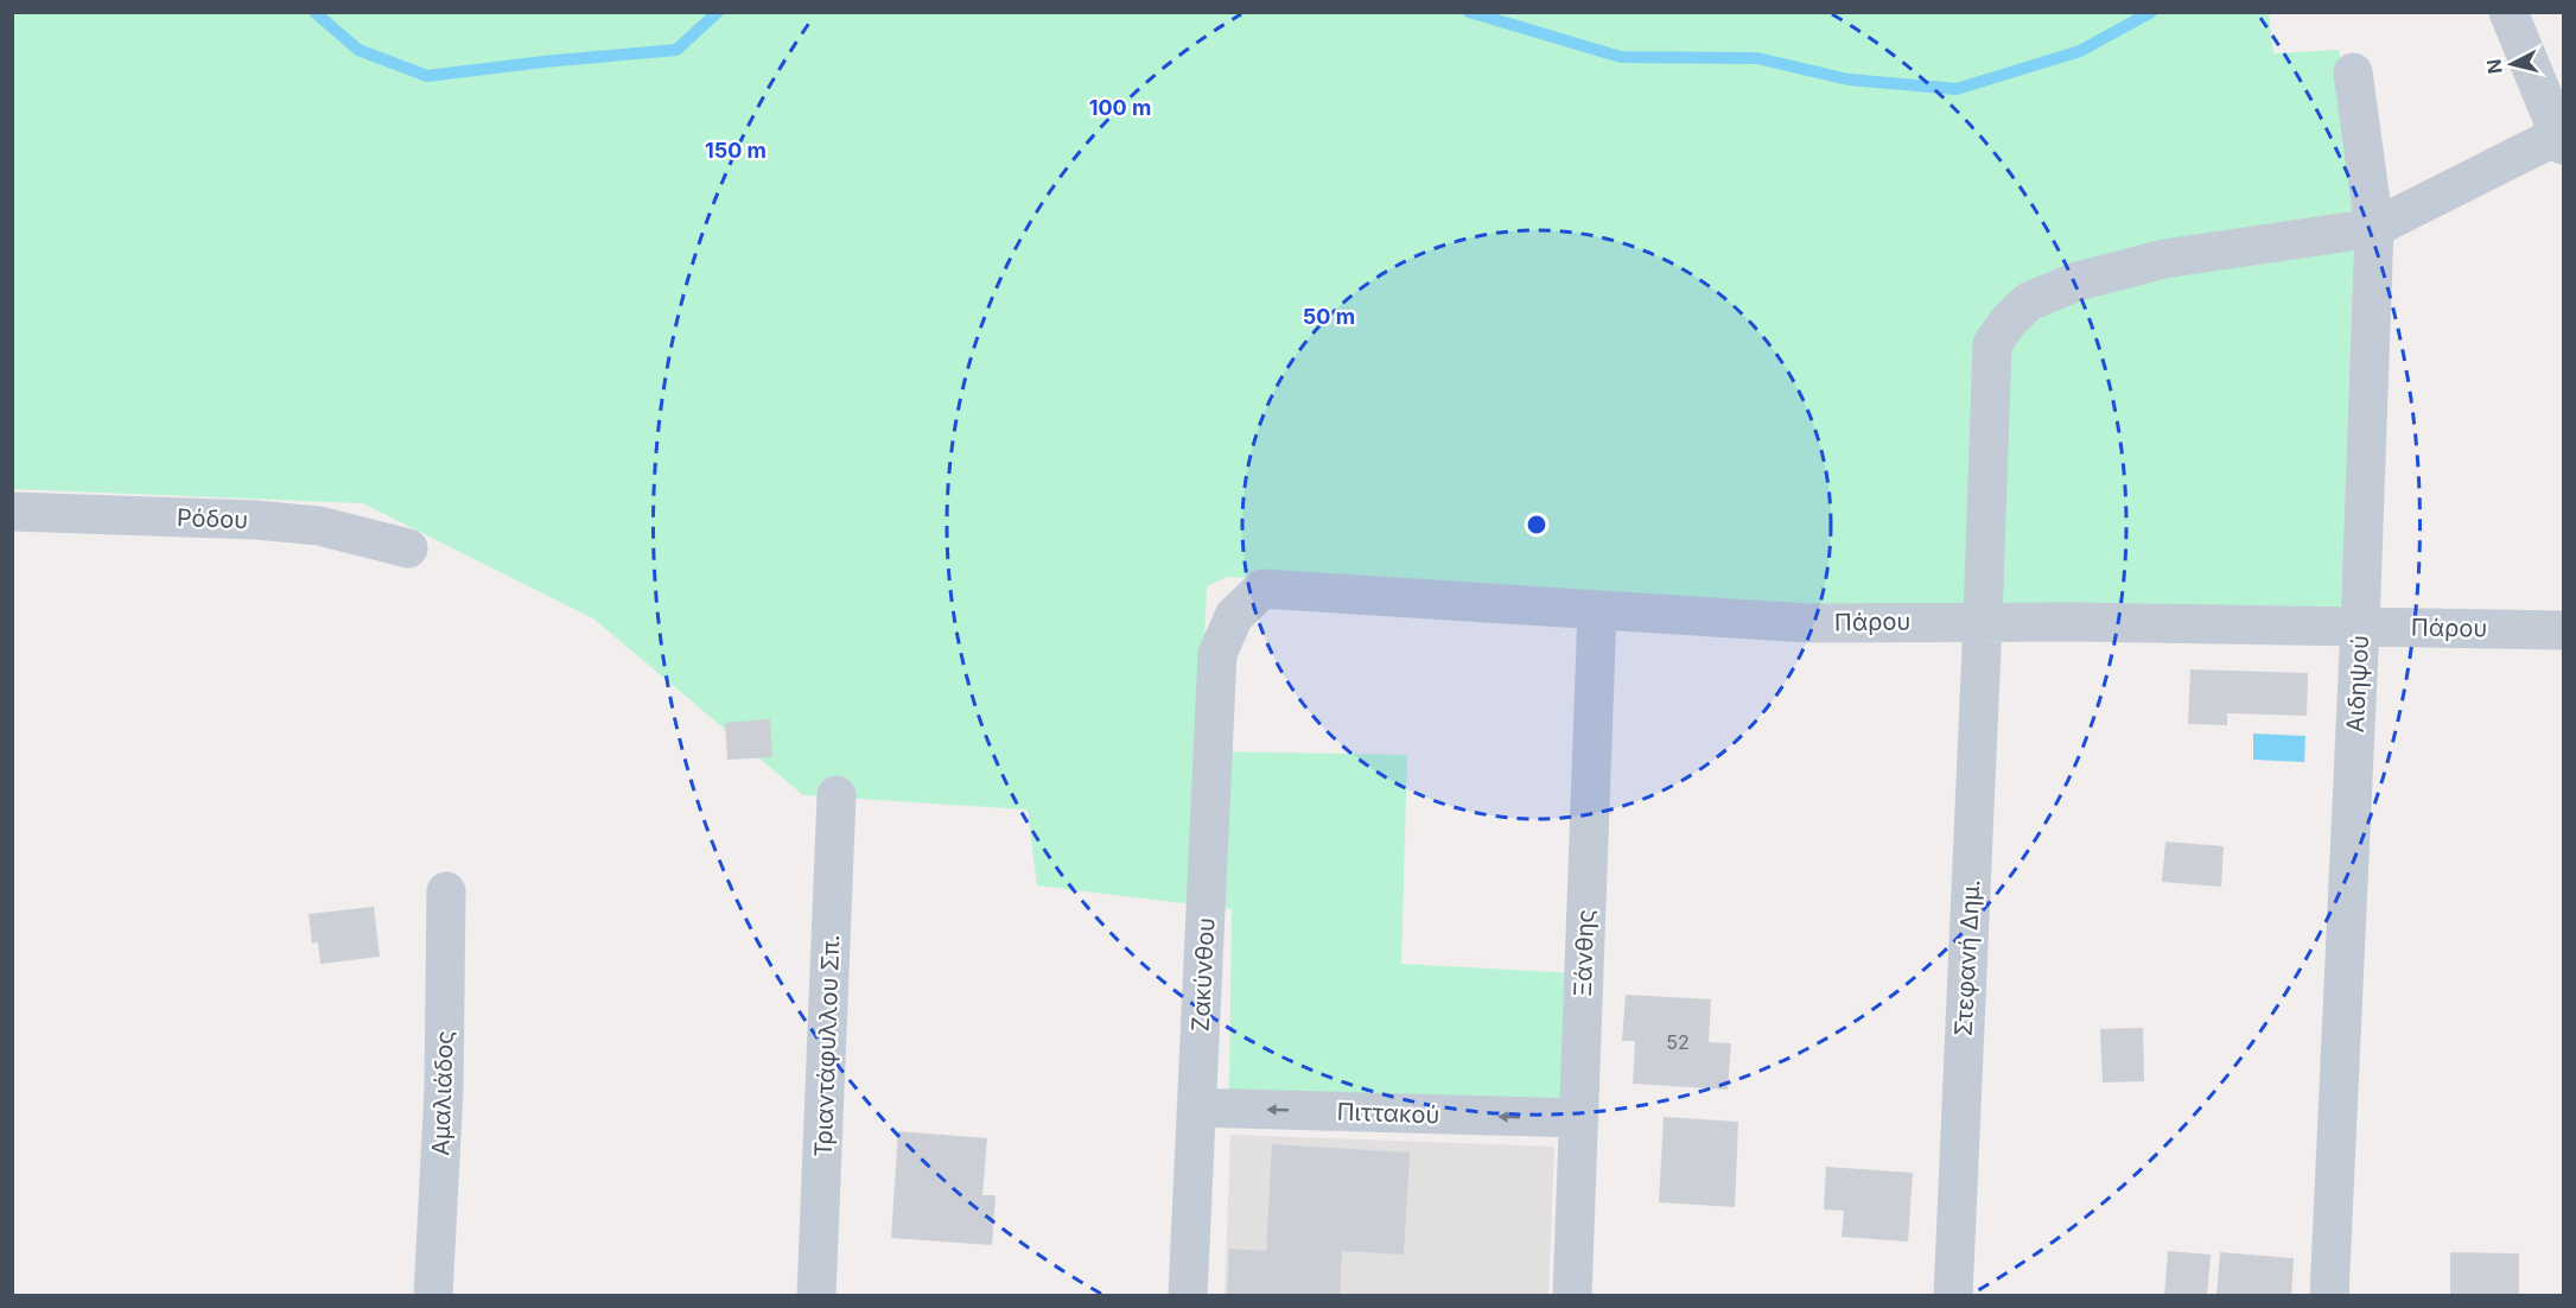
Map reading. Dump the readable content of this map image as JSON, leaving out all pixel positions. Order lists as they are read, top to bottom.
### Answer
{
  "streets": {
    "street": [
      "Ρόδου",
      "Πάρου",
      "Αιδηψού",
      "Ξάνθης",
      "Στεφανή Δημ.",
      "Ζακύνθου",
      "Τριαντάφυλλου Σπ.",
      "Αμαλιάδος",
      "Πιττακού"
    ]
  },
  "crossings": [
    ["Πάρου", "Αιδηψού"],
    ["Πάρου", "Ξάνθης"],
    ["Πάρου", "Στεφανή Δημ."],
    ["Πάρου", "Ζακύνθου"],
    ["Αιδηψού", "Στεφανή Δημ."],
    ["Ξάνθης", "Πιττακού"],
    ["Ζακύνθου", "Πιττακού"]
  ],
  "one_way": ["Πιττακού"],
  "house_numbers": ["52"],
  "north": "left",
  "rings": ["100 m", "150 m", "50 m"]
}
